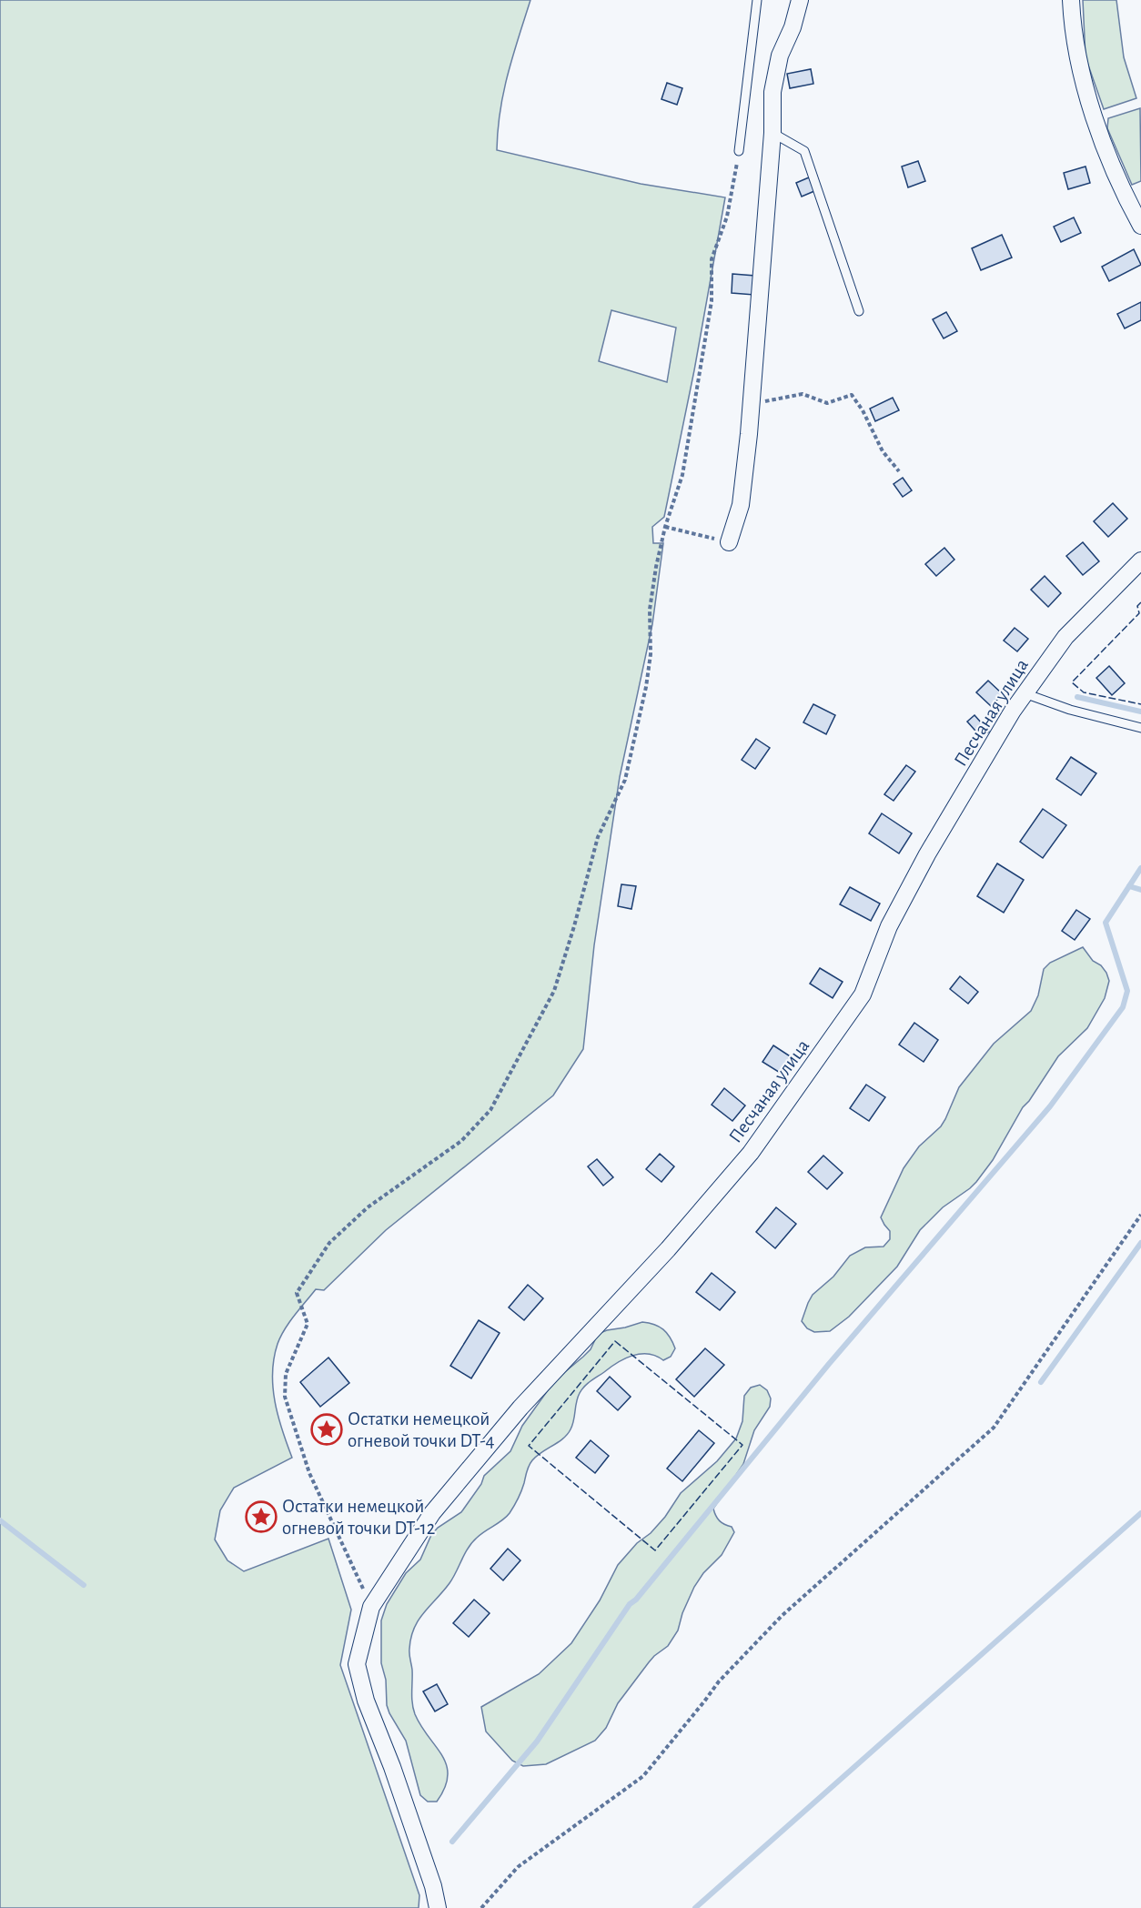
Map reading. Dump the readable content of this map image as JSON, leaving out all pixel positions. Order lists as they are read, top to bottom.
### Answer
{
  "streets": {
    "street": ["Песчаная улица"]
  },
  "places": {
    "place": ["Остатки немецкой огневой точки DT-4", "Остатки немецкой огневой точки DT-12"]
  }
}
